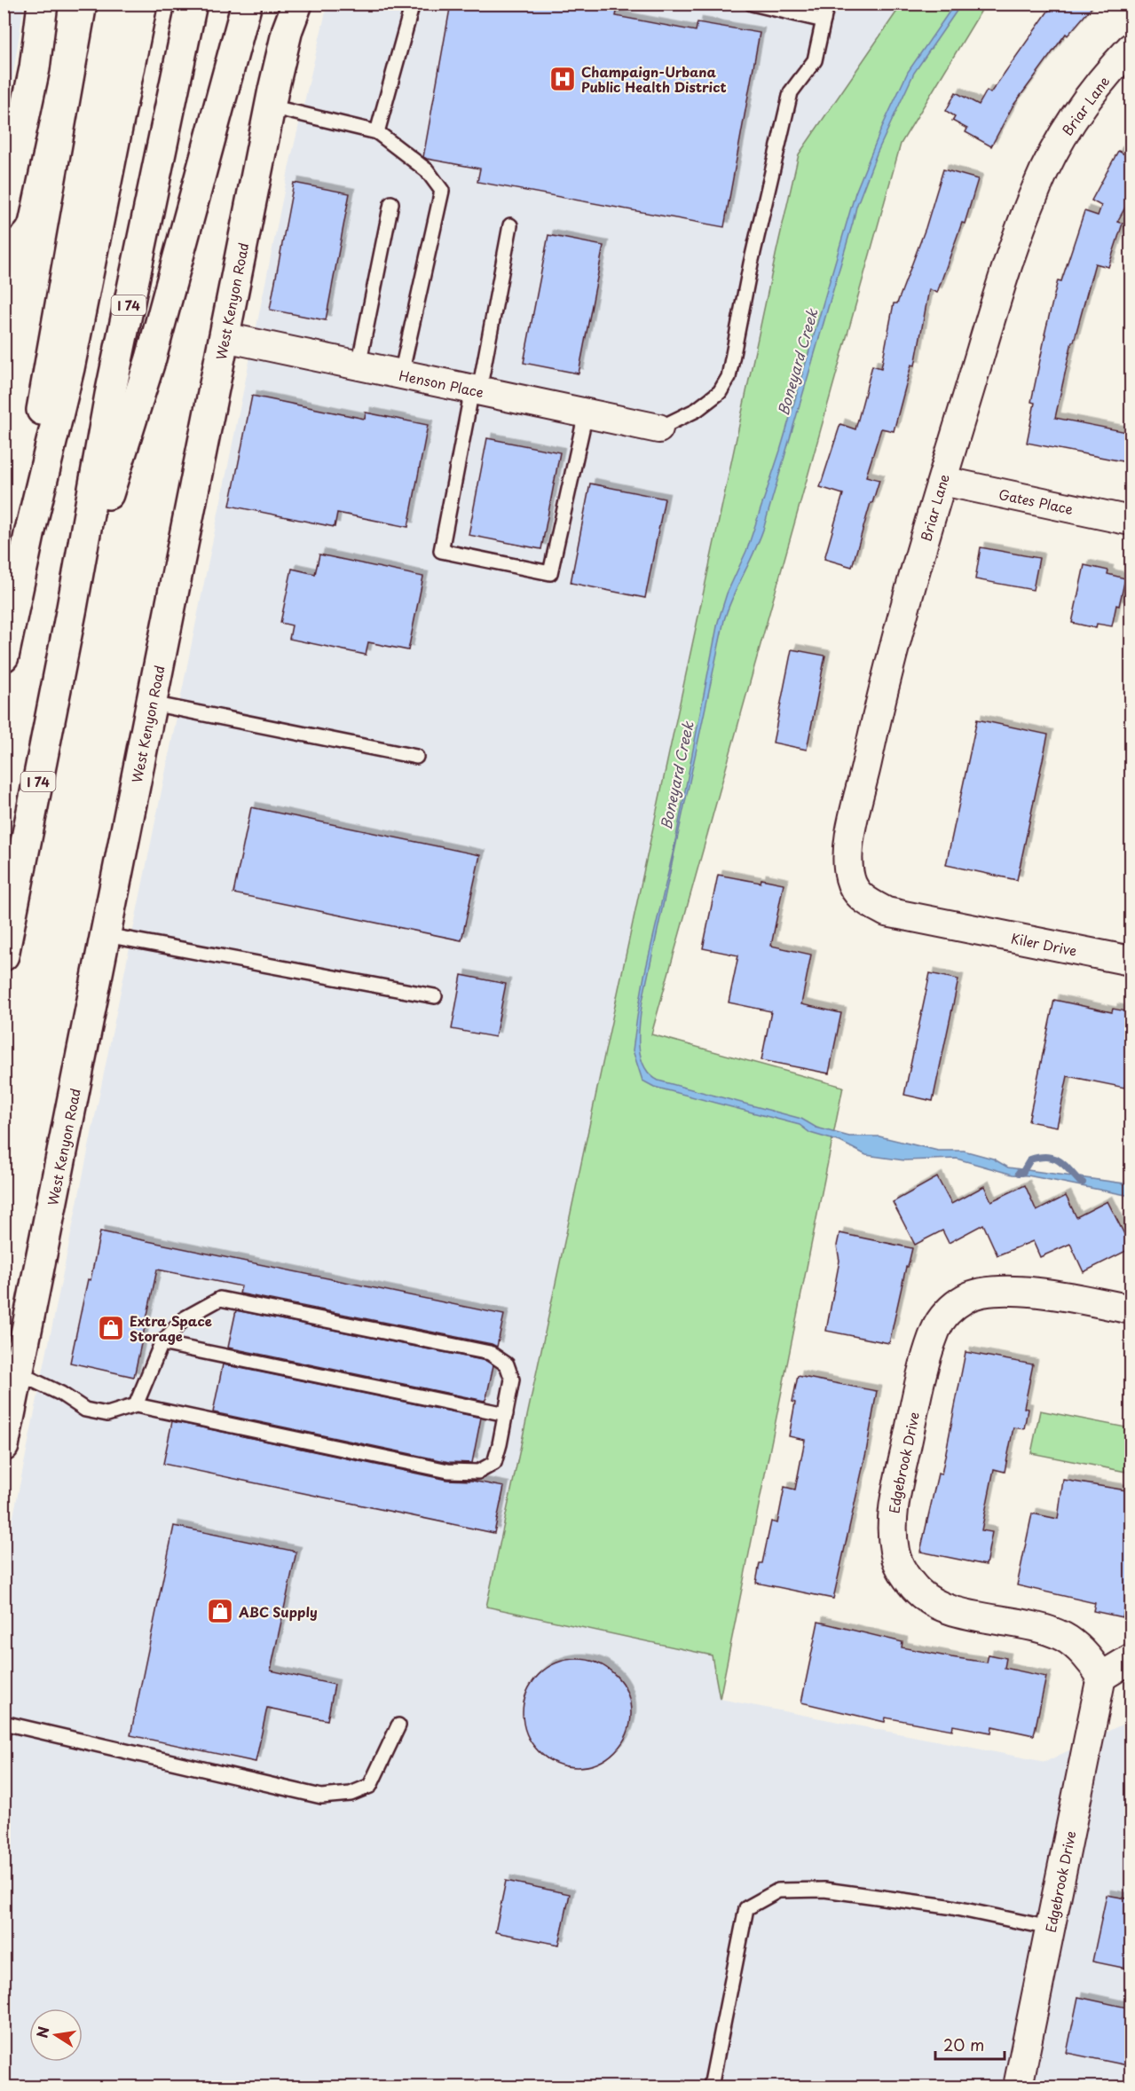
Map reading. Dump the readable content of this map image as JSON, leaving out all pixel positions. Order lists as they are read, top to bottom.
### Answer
{
  "streets": {
    "main road": ["West Kenyon Road", "I 74"],
    "street": [
      "Briar Lane",
      "Henson Place",
      "Gates Place",
      "Kiler Drive",
      "Edgebrook Drive"
    ]
  },
  "crossings": [
    ["Briar Lane", "Gates Place"],
    ["Briar Lane", "Kiler Drive"],
    ["West Kenyon Road", "Henson Place"]
  ],
  "water": ["Boneyard Creek"],
  "places": {
    "hospital": ["Champaign-Urbana Public Health District"],
    "shop": ["Extra Space Storage", "ABC Supply"]
  },
  "scale_bar": "20 m",
  "north": "left"
}
